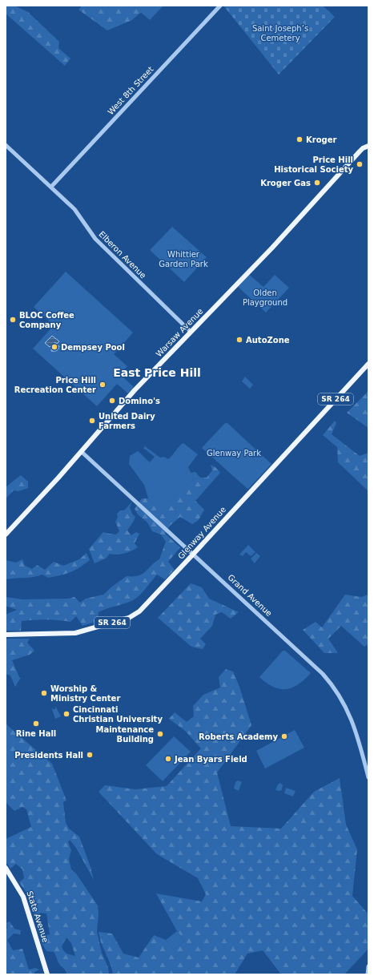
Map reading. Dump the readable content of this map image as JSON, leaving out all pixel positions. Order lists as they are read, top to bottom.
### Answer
{
  "streets": {
    "main road": [
      "Warsaw Avenue",
      "SR 264",
      "Glenway Avenue",
      "State Avenue"
    ],
    "street": ["West 8th Street", "Elberon Avenue", "Grand Avenue"]
  },
  "crossings": [
    ["West 8th Street", "Elberon Avenue"],
    ["Elberon Avenue", "Warsaw Avenue"],
    ["Warsaw Avenue", "Grand Avenue"],
    ["Glenway Avenue", "Grand Avenue"]
  ],
  "districts": ["East Price Hill"],
  "parks": [
    "Saint Joseph’s Cemetery",
    "Whittier Garden Park",
    "Olden Playground",
    "Glenway Park"
  ],
  "places": [
    "Kroger",
    "Price Hill Historical Society",
    "Kroger Gas",
    "BLOC Coffee Company",
    "AutoZone",
    "Dempsey Pool",
    "Price Hill Recreation Center",
    "Domino's",
    "United Dairy Farmers",
    "Worship & Ministry Center",
    "Cincinnati Christian University",
    "Rine Hall",
    "Maintenance Building",
    "Roberts Academy",
    "Presidents Hall",
    "Jean Byars Field"
  ]
}
